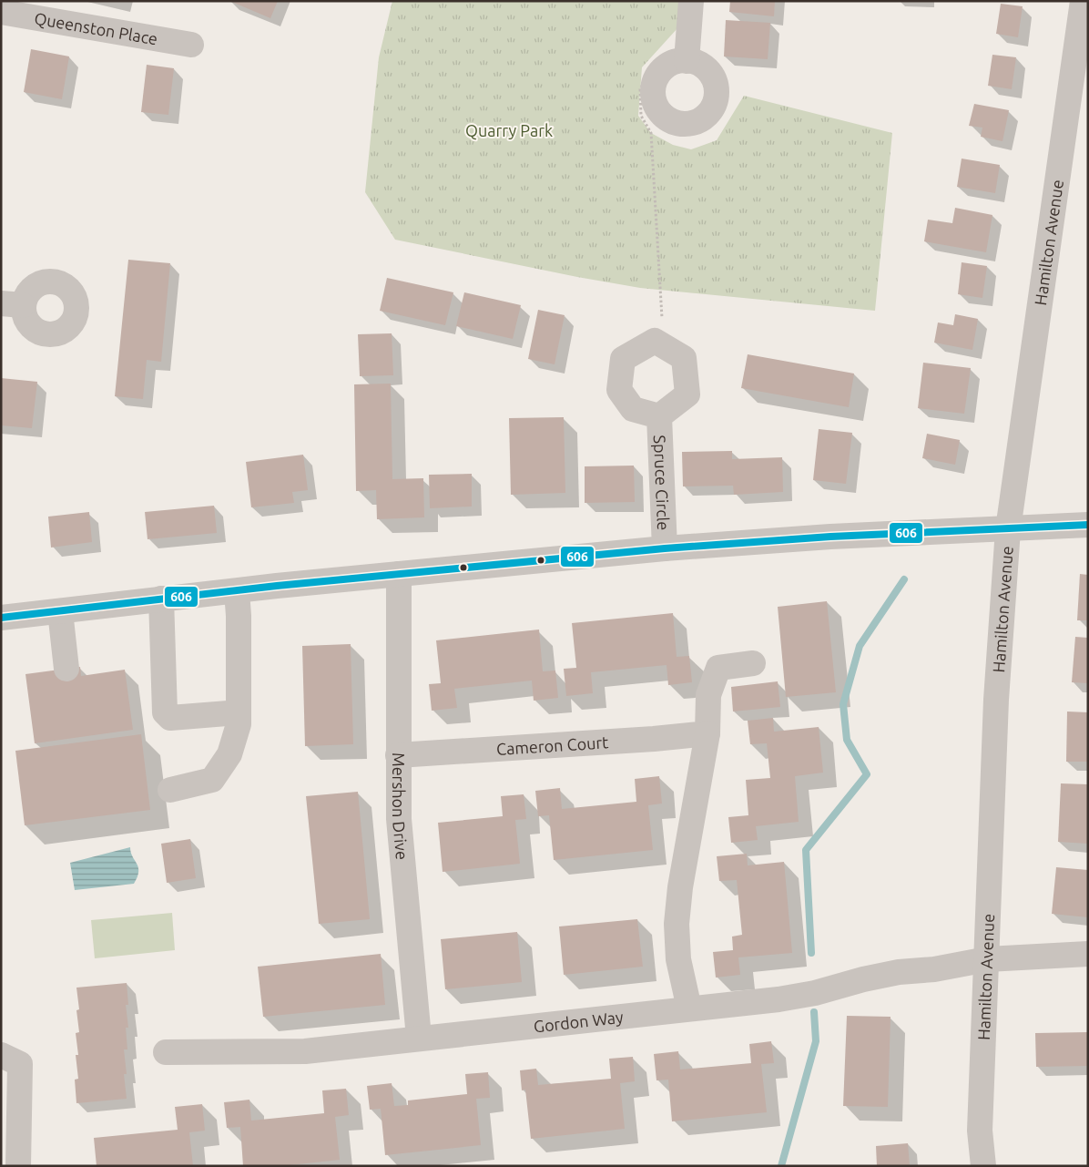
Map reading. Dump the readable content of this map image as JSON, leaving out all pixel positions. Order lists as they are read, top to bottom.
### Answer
{
  "streets": {
    "street": [
      "Queenston Place",
      "Hamilton Avenue",
      "Spruce Circle",
      "Cameron Court",
      "Mershon Drive",
      "Gordon Way"
    ]
  },
  "crossings": [
    ["Hamilton Avenue", "Gordon Way"],
    ["Cameron Court", "Mershon Drive"],
    ["Mershon Drive", "Gordon Way"]
  ],
  "parks": ["Quarry Park"],
  "lines": ["transit line 606"]
}
